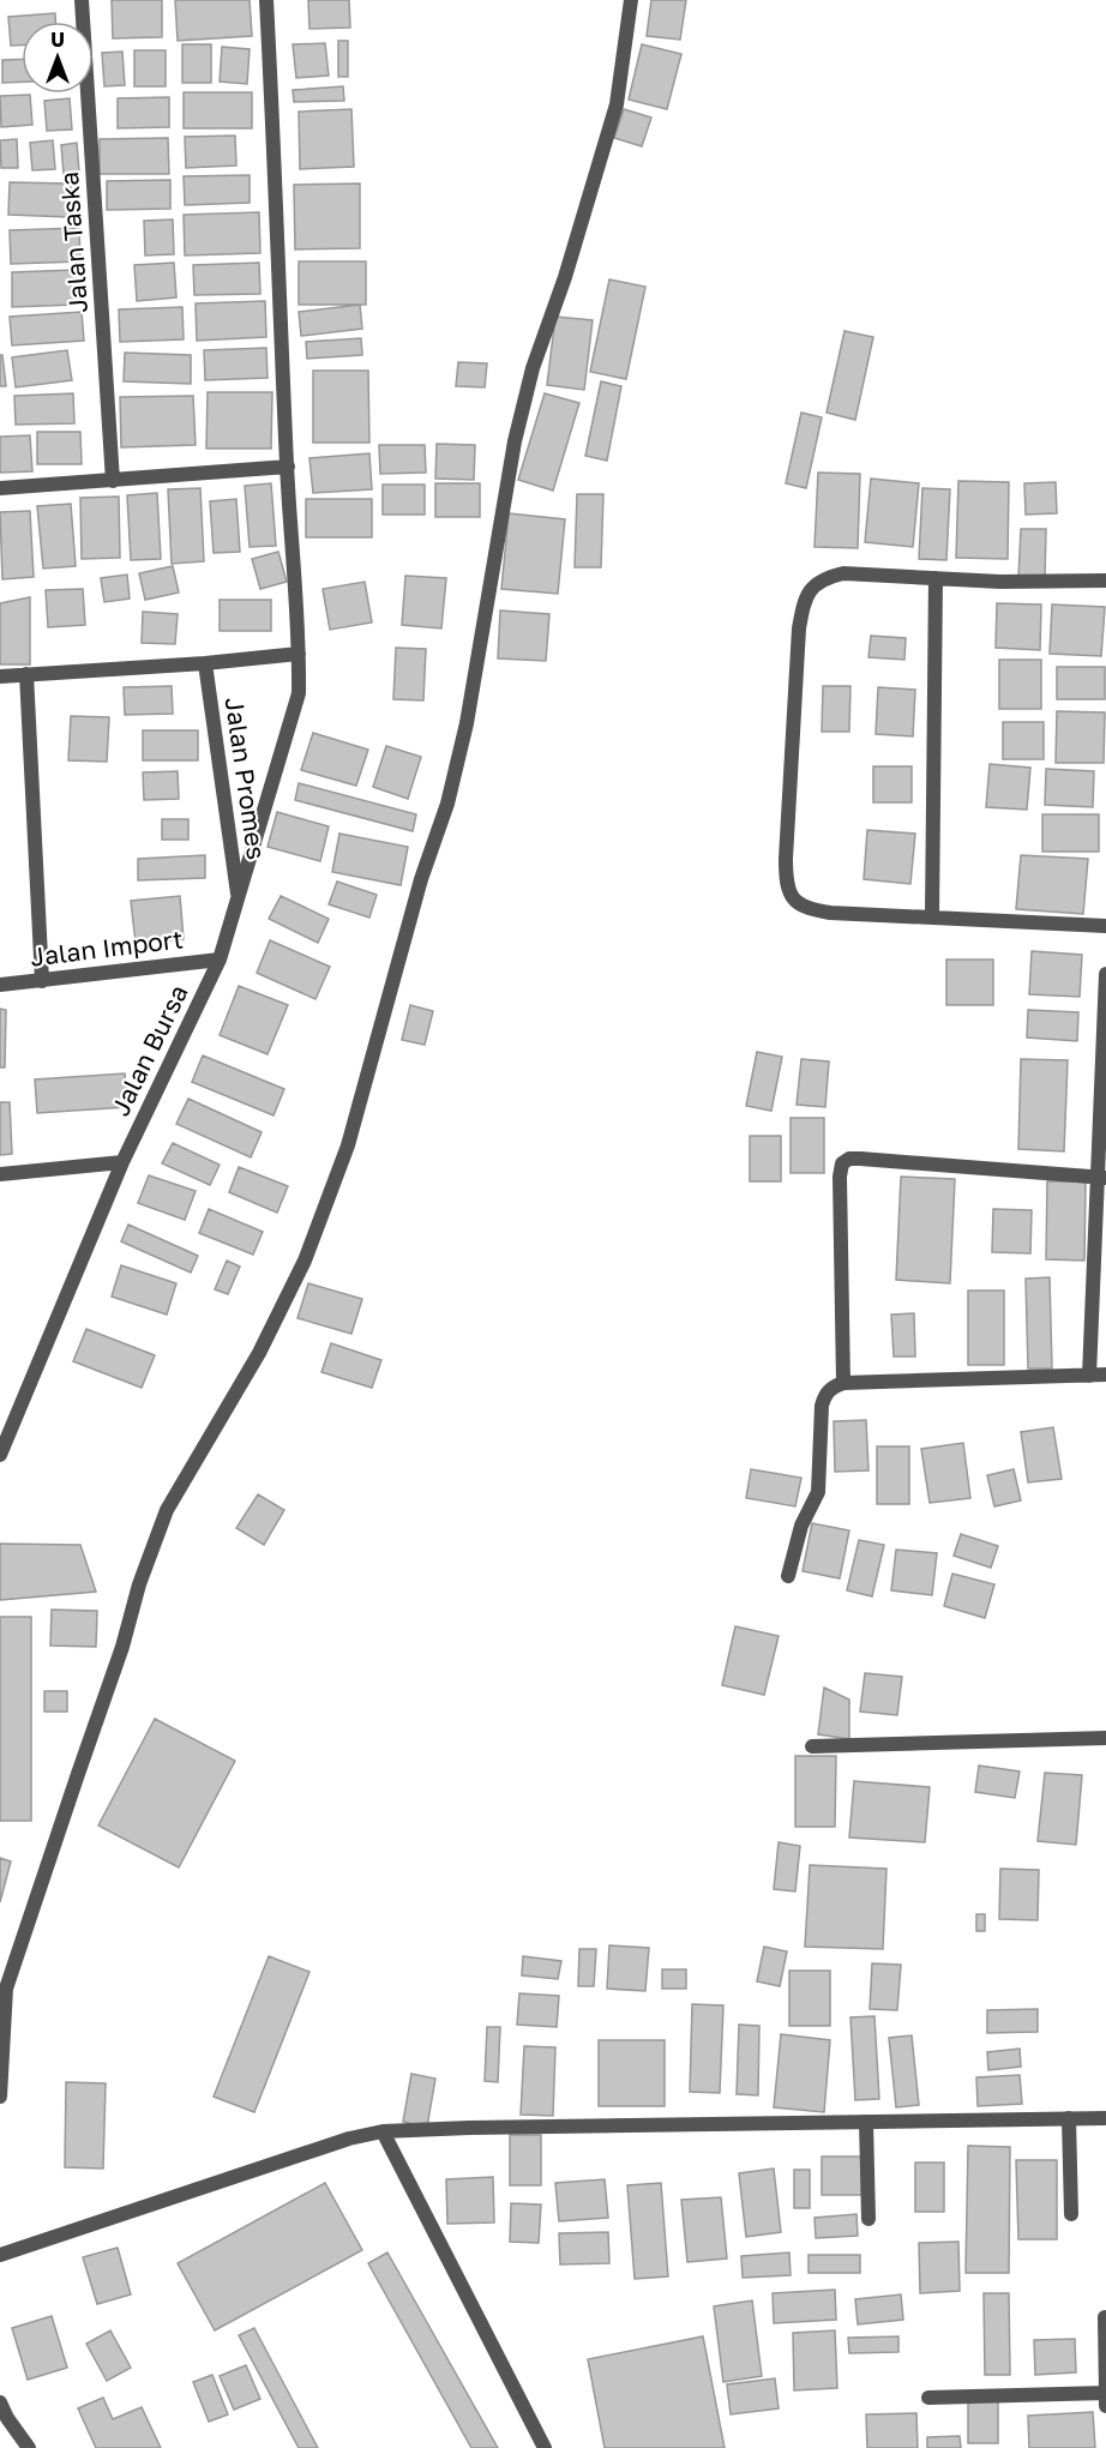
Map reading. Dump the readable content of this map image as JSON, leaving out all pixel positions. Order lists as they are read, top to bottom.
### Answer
{
  "streets": {
    "street": [
      "Jalan Taska",
      "Jalan Promes",
      "Jalan Import",
      "Jalan Bursa"
    ]
  },
  "crossings": [
    ["Jalan Promes", "Jalan Bursa"],
    ["Jalan Import", "Jalan Bursa"]
  ],
  "north": "top"
}
